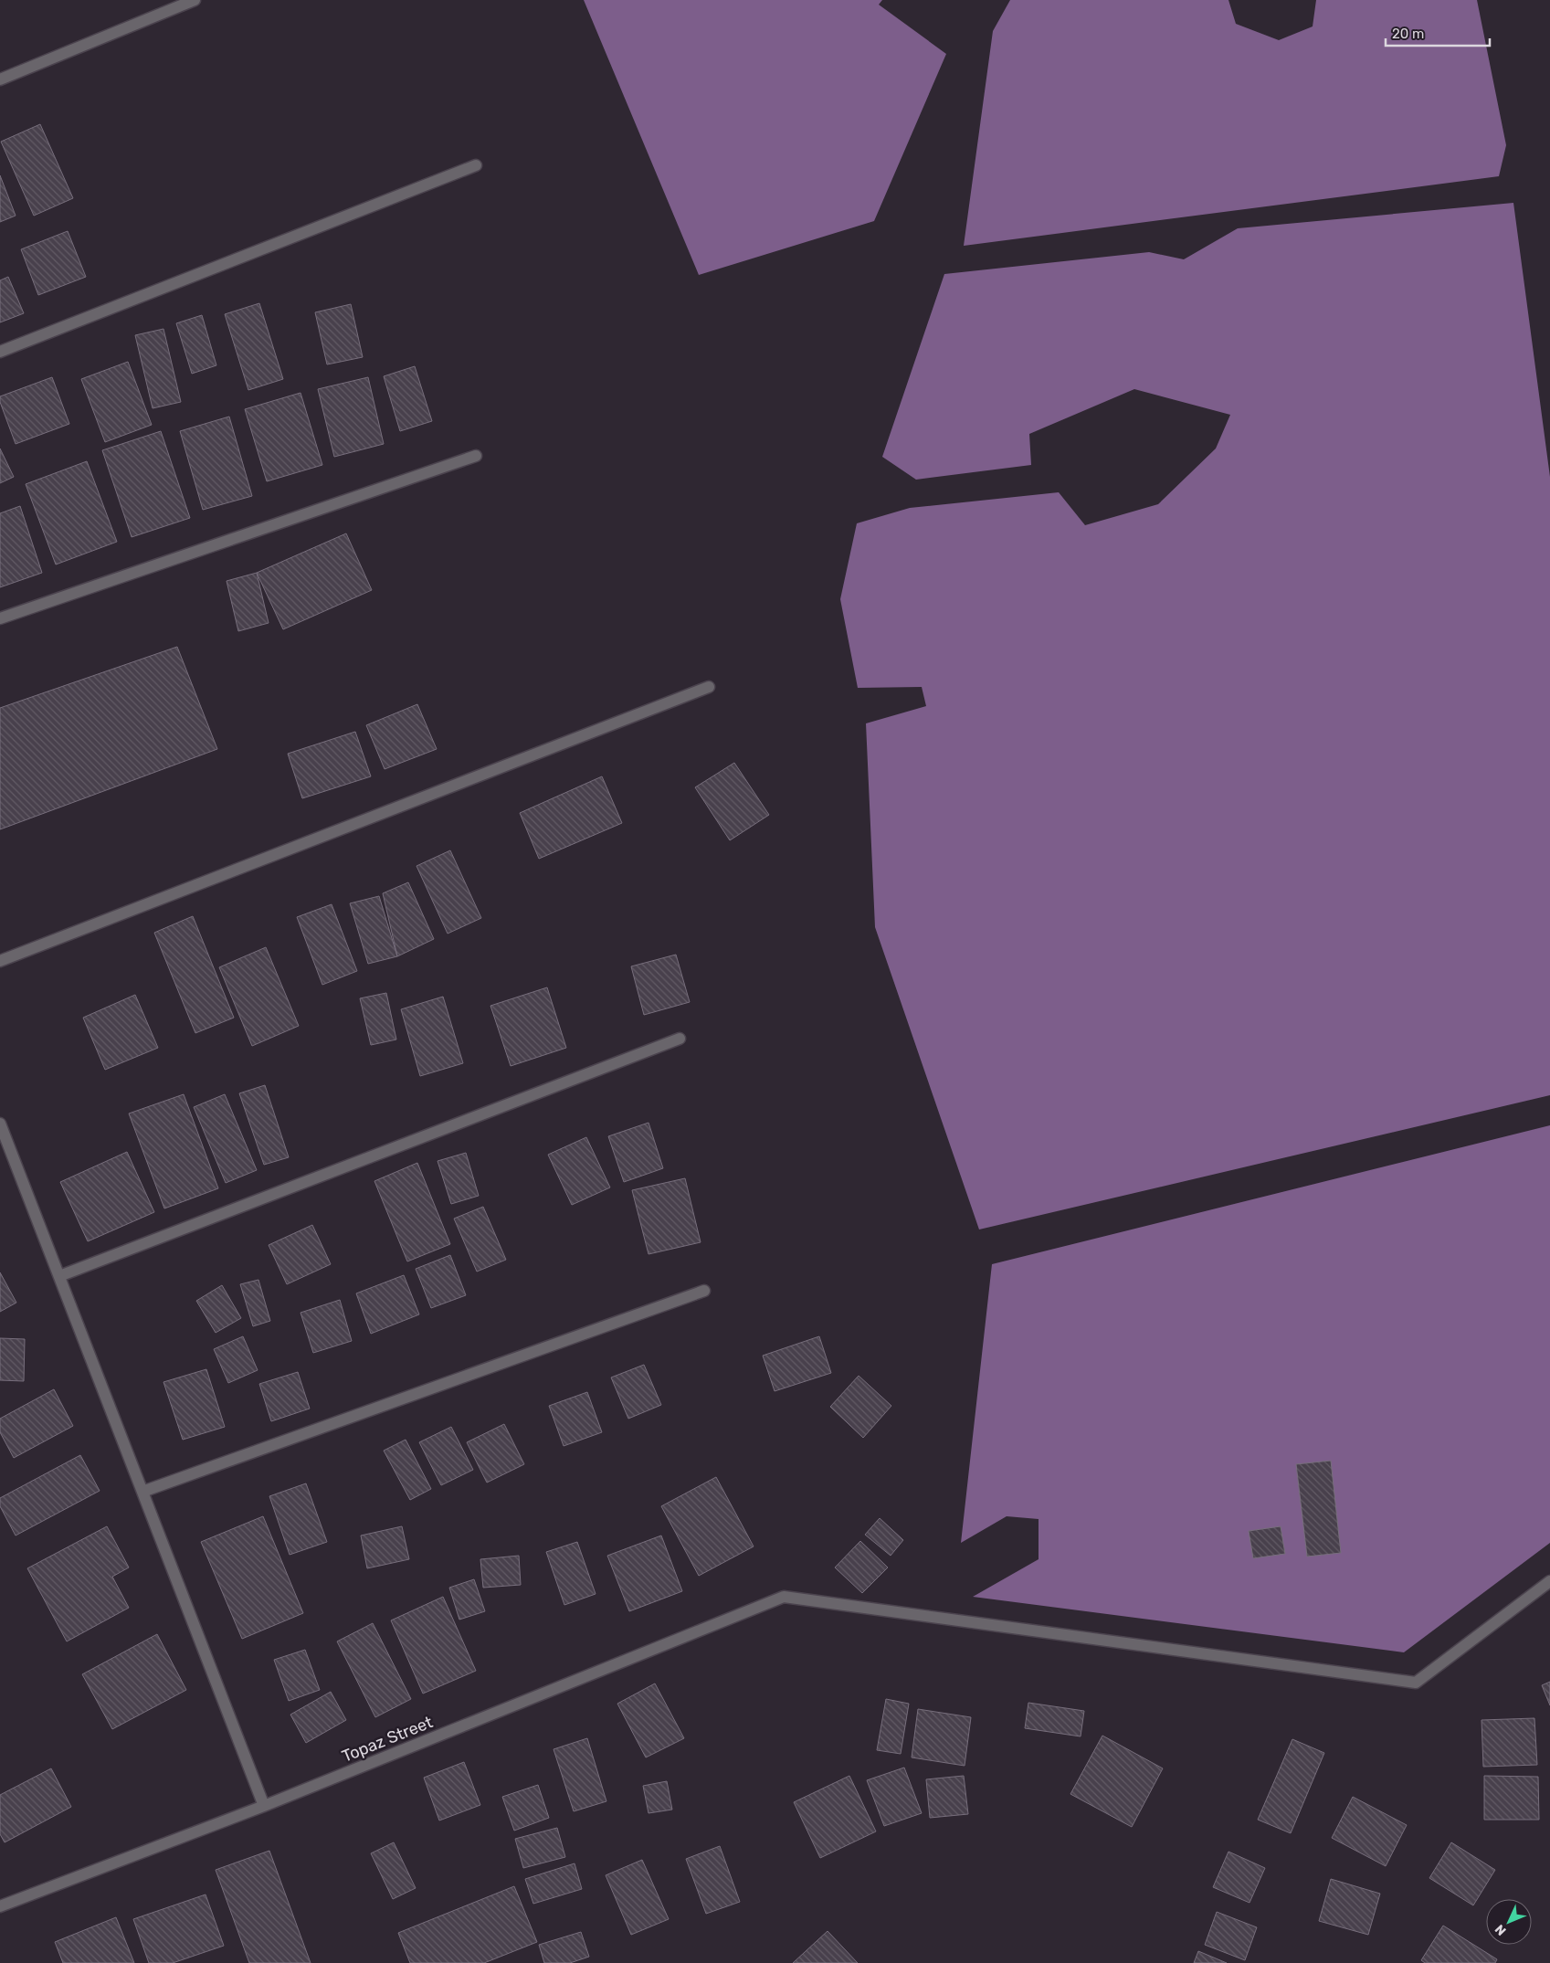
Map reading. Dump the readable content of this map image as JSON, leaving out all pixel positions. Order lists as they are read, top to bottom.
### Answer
{
  "streets": {
    "street": ["Topaz Street"]
  },
  "scale_bar": "20 m",
  "north": "bottom left"
}
